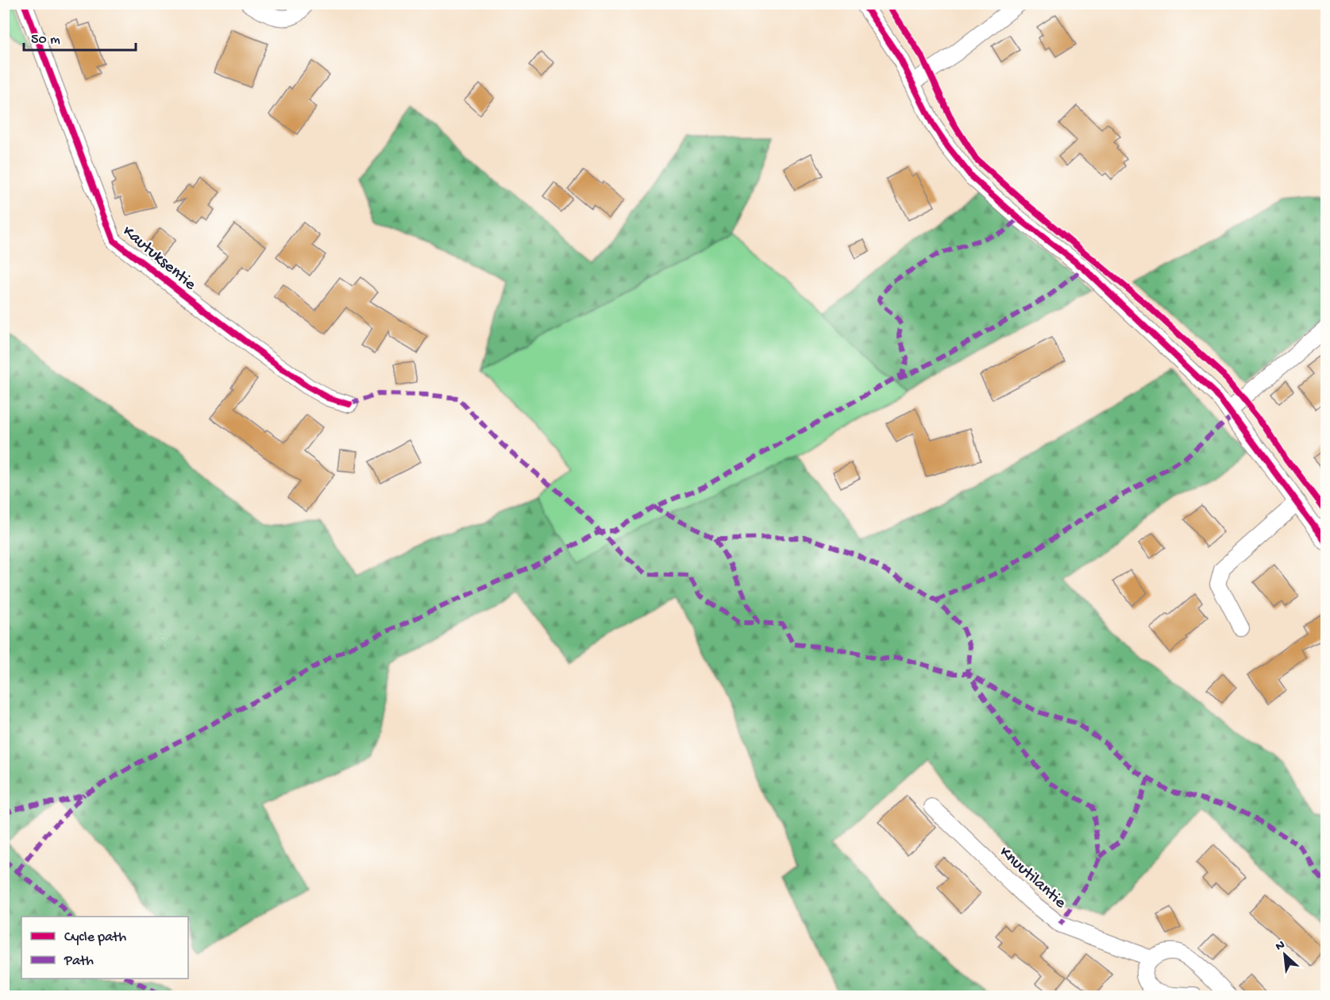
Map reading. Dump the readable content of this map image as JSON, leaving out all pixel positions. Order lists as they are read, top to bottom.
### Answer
{
  "streets": {
    "street": ["Kautuksentie", "Knuutilantie"]
  },
  "legend": ["Cycle path", "Path"],
  "scale_bar": "50 m",
  "north": "top left"
}
